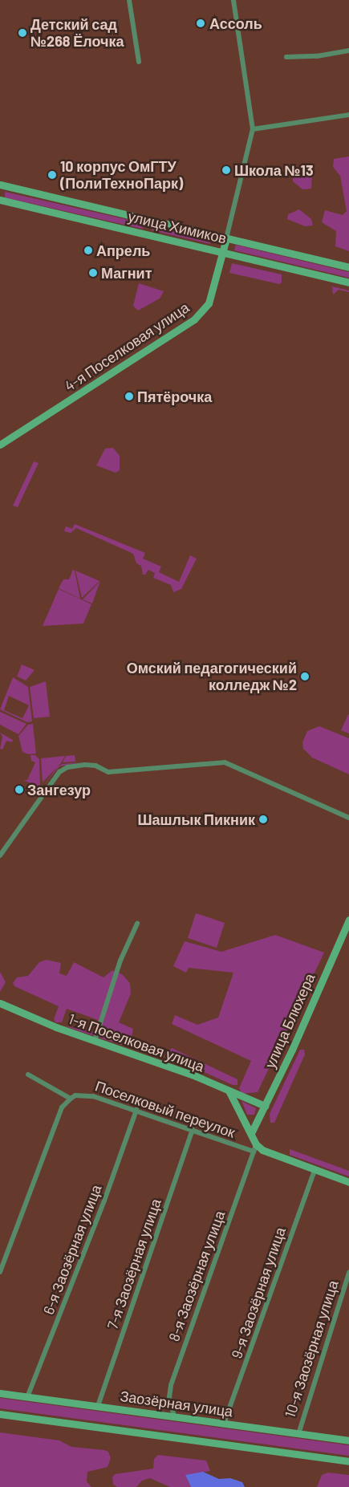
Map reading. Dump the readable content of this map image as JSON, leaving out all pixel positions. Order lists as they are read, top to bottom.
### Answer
{
  "streets": {
    "main road": [
      "улица Химиков",
      "4-я Поселковая улица",
      "улица Блюхера",
      "1-я Поселковая улица",
      "Заозёрная улица"
    ],
    "street": [
      "Поселковый переулок",
      "6-я Заозёрная улица",
      "7-я Заозёрная улица",
      "8-я Заозёрная улица",
      "9-я Заозёрная улица",
      "10-я Заозёрная улица"
    ]
  },
  "crossings": [
    ["улица Химиков", "4-я Поселковая улица"],
    ["улица Блюхера", "1-я Поселковая улица"],
    ["Поселковый переулок", "6-я Заозёрная улица"],
    ["Поселковый переулок", "7-я Заозёрная улица"],
    ["Поселковый переулок", "8-я Заозёрная улица"],
    ["6-я Заозёрная улица", "Заозёрная улица"],
    ["7-я Заозёрная улица", "Заозёрная улица"],
    ["8-я Заозёрная улица", "Заозёрная улица"],
    ["9-я Заозёрная улица", "Заозёрная улица"],
    ["10-я Заозёрная улица", "Заозёрная улица"]
  ],
  "places": [
    "Ассоль",
    "Детский сад №268 Ёлочка",
    "Школа №13",
    "10 корпус ОмГТУ (ПолиТехноПарк)",
    "Апрель",
    "Магнит",
    "Пятёрочка",
    "Омский педагогический колледж №2",
    "Зангезур",
    "Шашлык Пикник"
  ]
}
